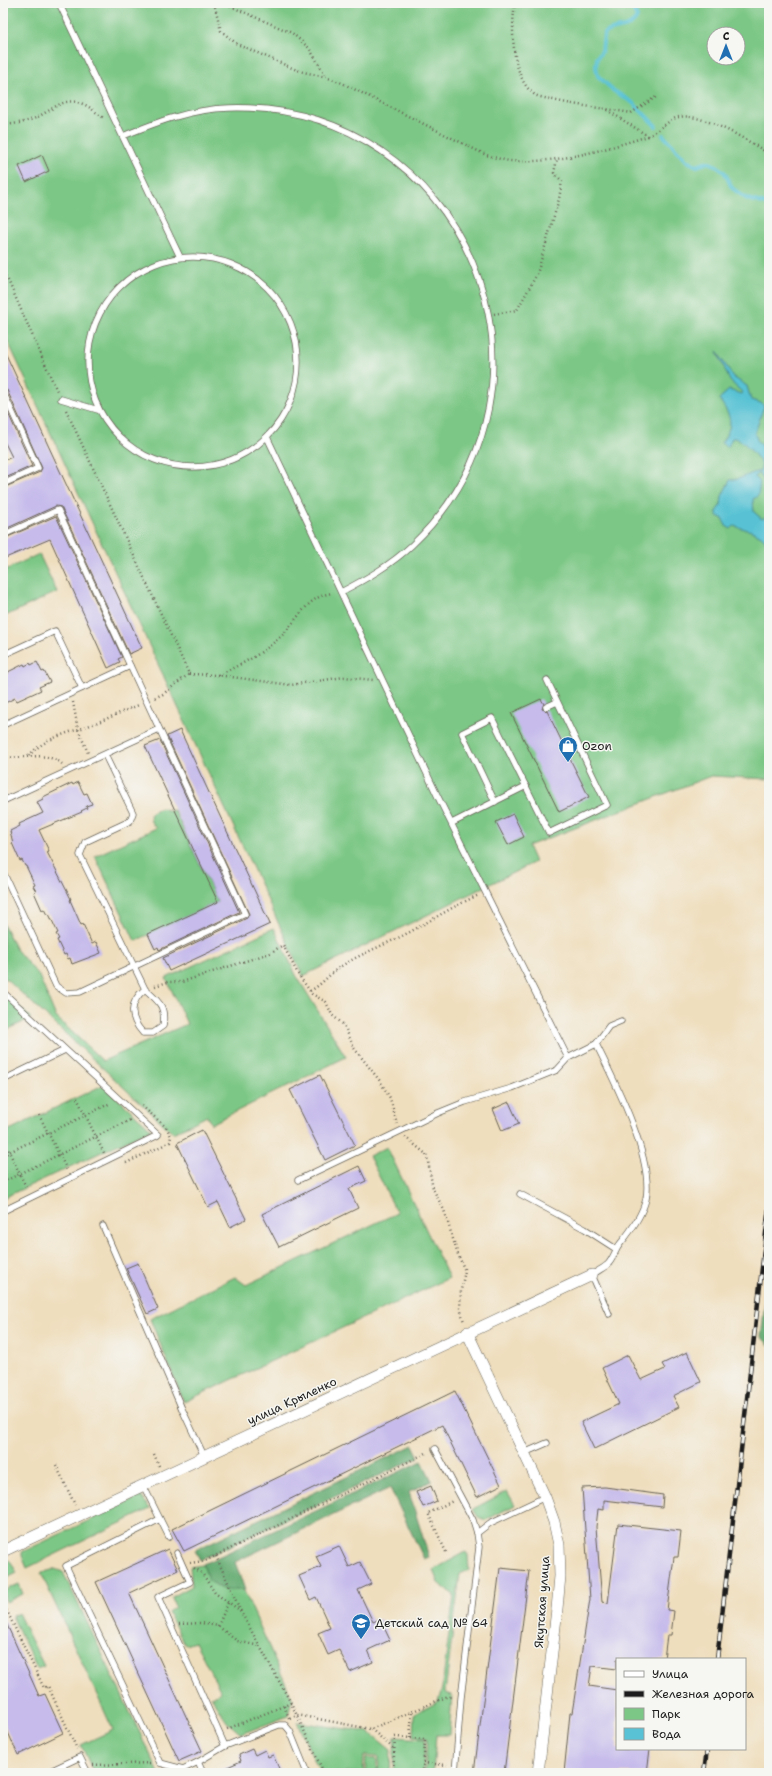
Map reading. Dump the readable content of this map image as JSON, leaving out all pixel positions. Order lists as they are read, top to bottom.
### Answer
{
  "streets": {
    "street": ["улица Крыленко", "Якутская улица"]
  },
  "crossings": [
    ["улица Крыленко", "Якутская улица"]
  ],
  "places": {
    "shop": ["Ozon"],
    "school or university": ["Детский сад № 64"]
  },
  "legend": [
    "Улица",
    "Железная дорога",
    "Парк",
    "Вода"
  ],
  "north": "top"
}
